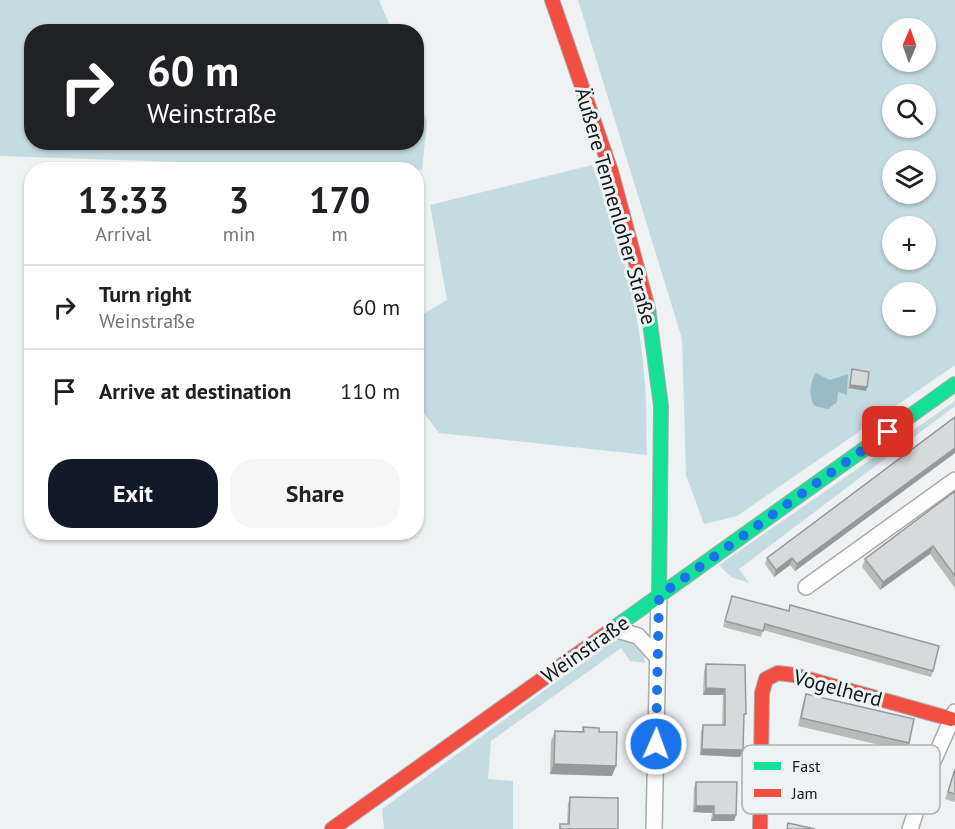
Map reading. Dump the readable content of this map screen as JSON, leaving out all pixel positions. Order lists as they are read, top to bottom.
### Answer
{
  "streets": {
    "street": ["Äußere Tennenloher Straße", "Weinstraße", "Vogelherd"]
  },
  "crossings": [
    ["Äußere Tennenloher Straße", "Weinstraße"]
  ],
  "legend": ["Fast", "Jam"],
  "north": "top",
  "page": {
    "map_buttons": ["+", "−"],
    "turn": ["60 m", "Weinstraße"],
    "eta": [
      "13:33",
      "Arrival",
      "3",
      "min",
      "170",
      "m"
    ],
    "list": [
      {
        "name": "Turn right",
        "note": "Weinstraße",
        "value": "60 m"
      },
      {
        "name": "Arrive at destination",
        "value": "110 m"
      }
    ],
    "buttons": ["Exit", "Share"]
  }
}
